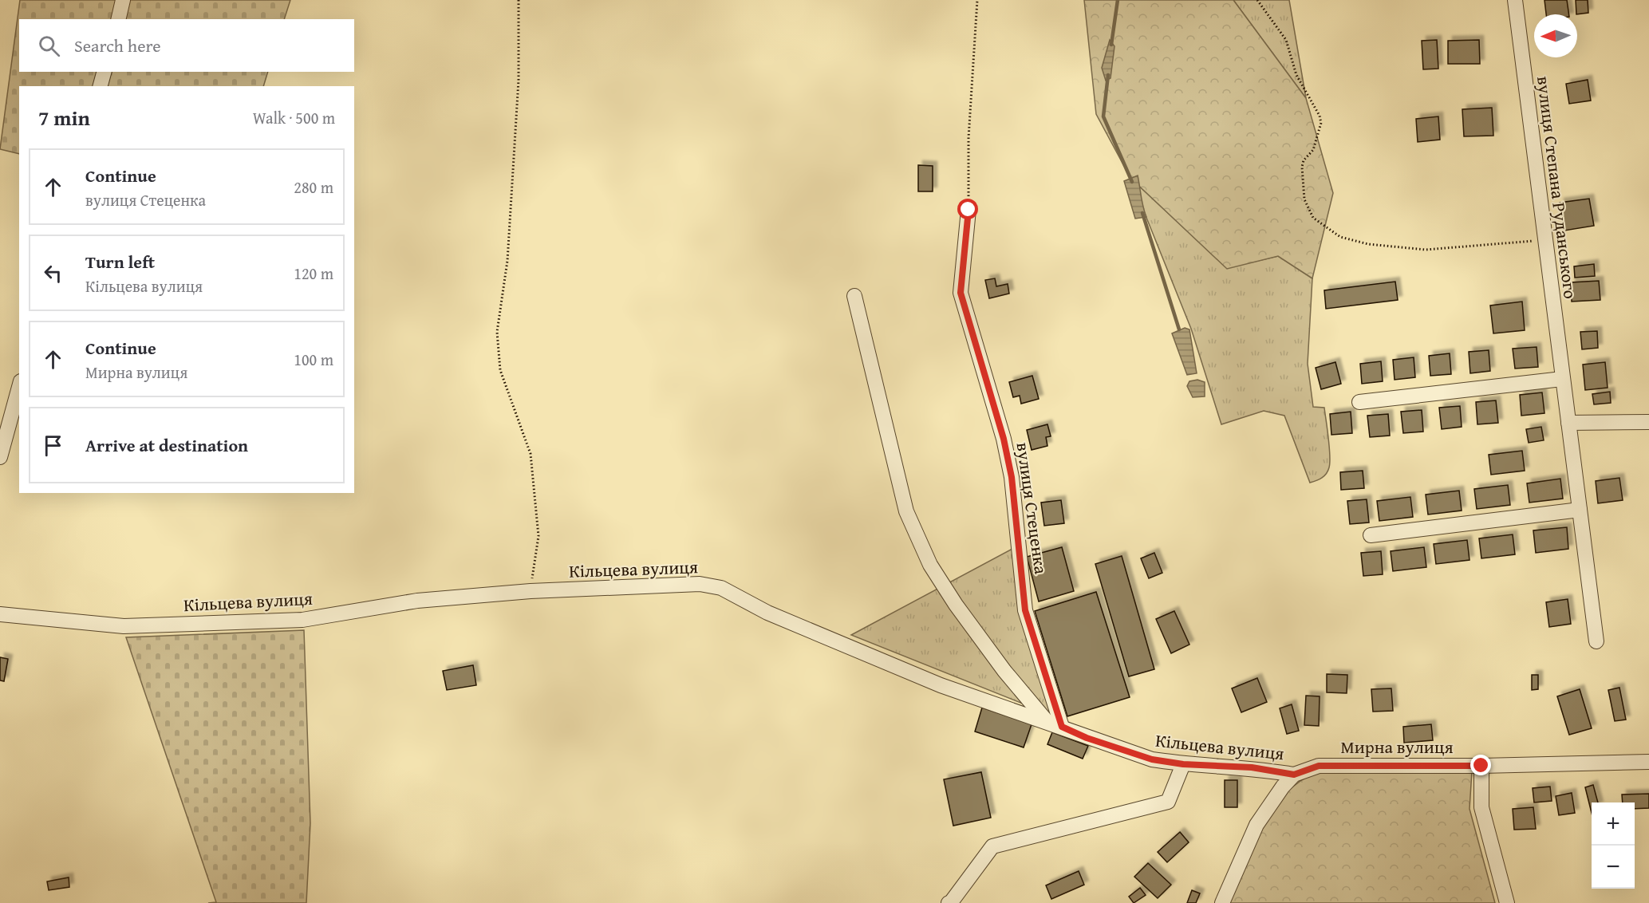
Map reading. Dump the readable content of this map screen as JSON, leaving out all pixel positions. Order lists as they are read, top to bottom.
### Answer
{
  "streets": {
    "street": [
      "вулиця Степана Руданського",
      "вулиця Стеценка",
      "Кільцева вулиця",
      "Мирна вулиця"
    ]
  },
  "crossings": [
    ["вулиця Стеценка", "Кільцева вулиця"],
    ["Кільцева вулиця", "Мирна вулиця"]
  ],
  "north": "left",
  "page": {
    "search": "Search here",
    "heading": ["7 min", "Walk · 500 m"],
    "list": [
      ["Continue", "вулиця Стеценка", "280 m"],
      ["Turn left", "Кільцева вулиця", "120 m"],
      ["Continue", "Мирна вулиця", "100 m"],
      "Arrive at destination"
    ],
    "map_buttons": ["+", "−"]
  }
}
